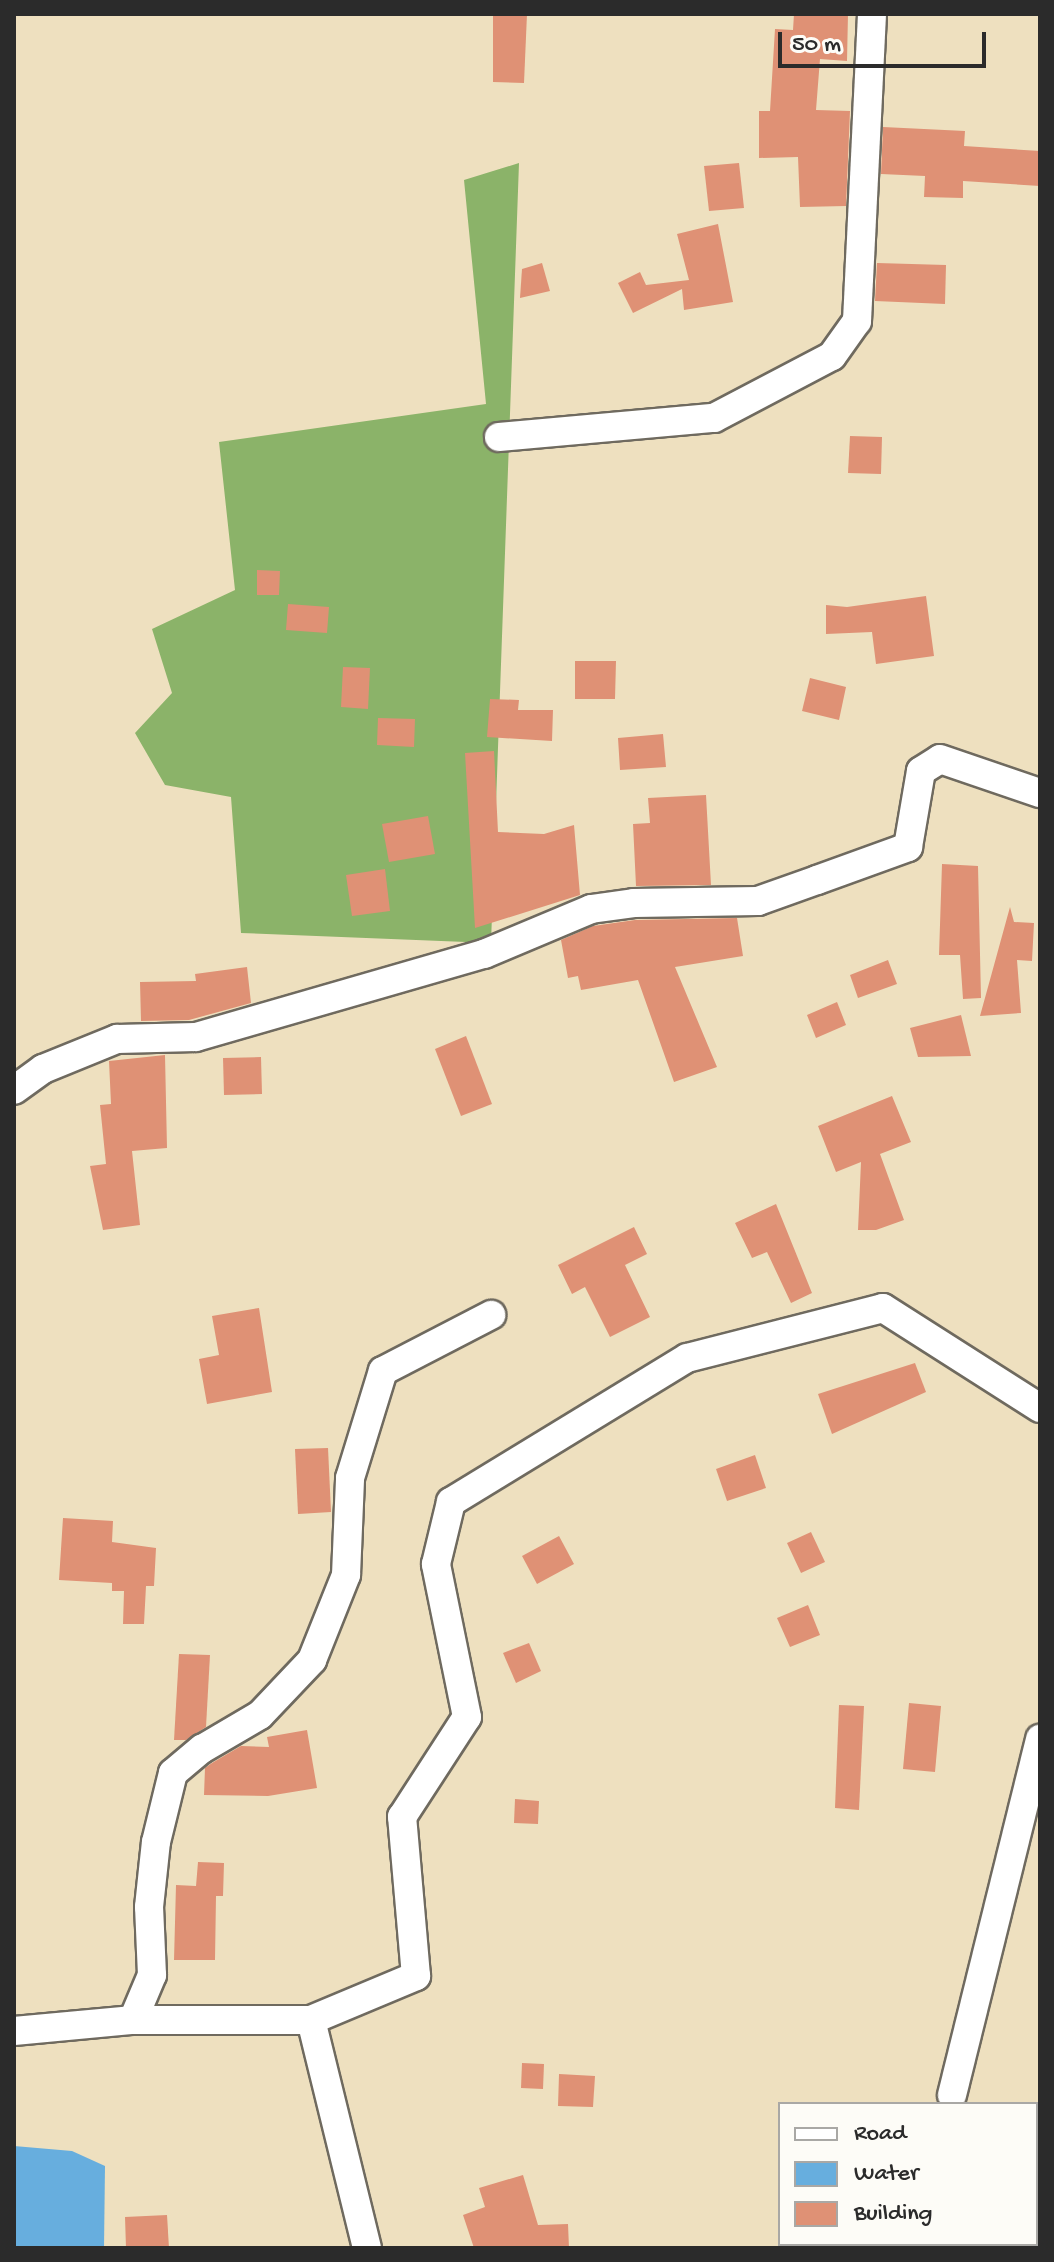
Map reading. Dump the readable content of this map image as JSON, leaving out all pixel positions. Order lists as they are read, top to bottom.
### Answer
{
  "legend": ["Road", "Water", "Building"],
  "scale_bar": "50 m"
}
